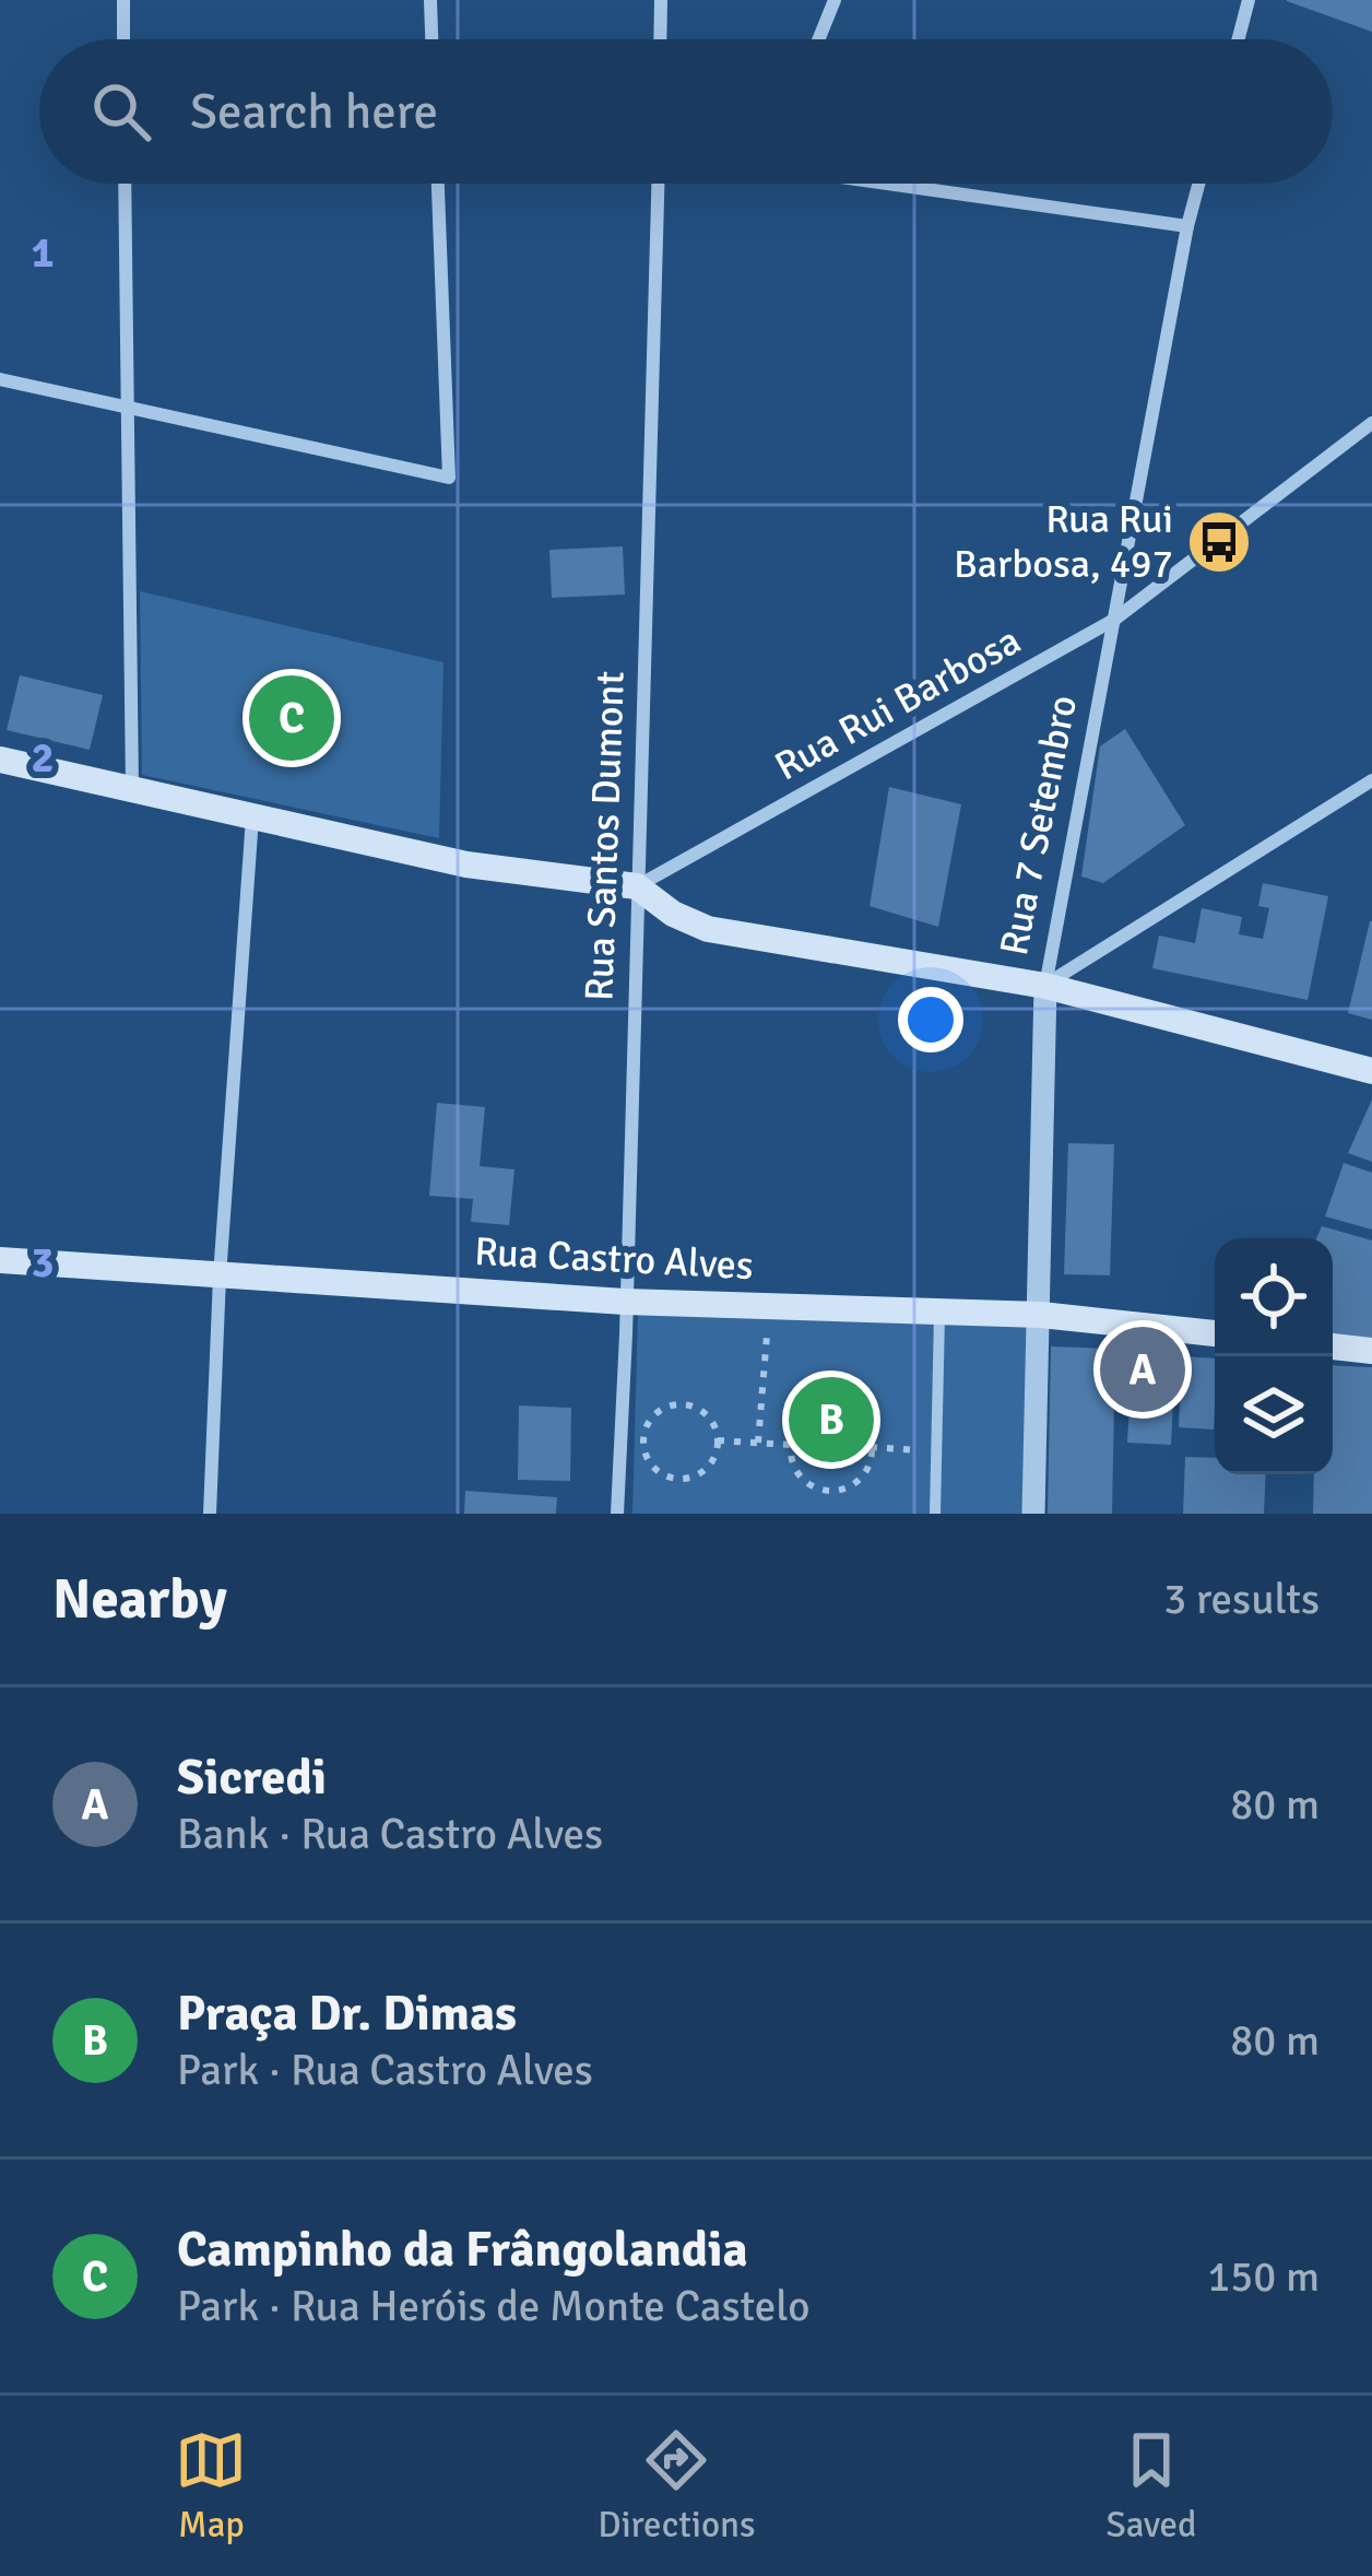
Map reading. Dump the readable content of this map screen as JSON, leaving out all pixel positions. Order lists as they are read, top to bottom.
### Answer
{
  "streets": {
    "main road": ["Rua Castro Alves"],
    "street": ["Rua Rui Barbosa", "Rua 7 Setembro", "Rua Santos Dumont"]
  },
  "crossings": [
    ["Rua Rui Barbosa", "Rua 7 Setembro"],
    ["Rua Rui Barbosa", "Rua Santos Dumont"],
    ["Rua 7 Setembro", "Rua Castro Alves"],
    ["Rua Santos Dumont", "Rua Castro Alves"]
  ],
  "places": {
    "bus stop": ["Rua Rui Barbosa, 497"]
  },
  "page": {
    "search": "Search here",
    "pins": ["C", "A", "B"],
    "heading": ["Nearby", "3 results"],
    "list": [
      {
        "mark": "A",
        "name": "Sicredi",
        "note": "Bank · Rua Castro Alves",
        "value": "80 m"
      },
      {
        "mark": "B",
        "name": "Praça Dr. Dimas",
        "note": "Park · Rua Castro Alves",
        "value": "80 m"
      },
      {
        "mark": "C",
        "name": "Campinho da Frângolandia",
        "note": "Park · Rua Heróis de Monte Castelo",
        "value": "150 m"
      }
    ],
    "nav": ["Map", "Directions", "Saved"]
  },
  "grid": {
    "rows": ["1", "2", "3"]
  }
}
